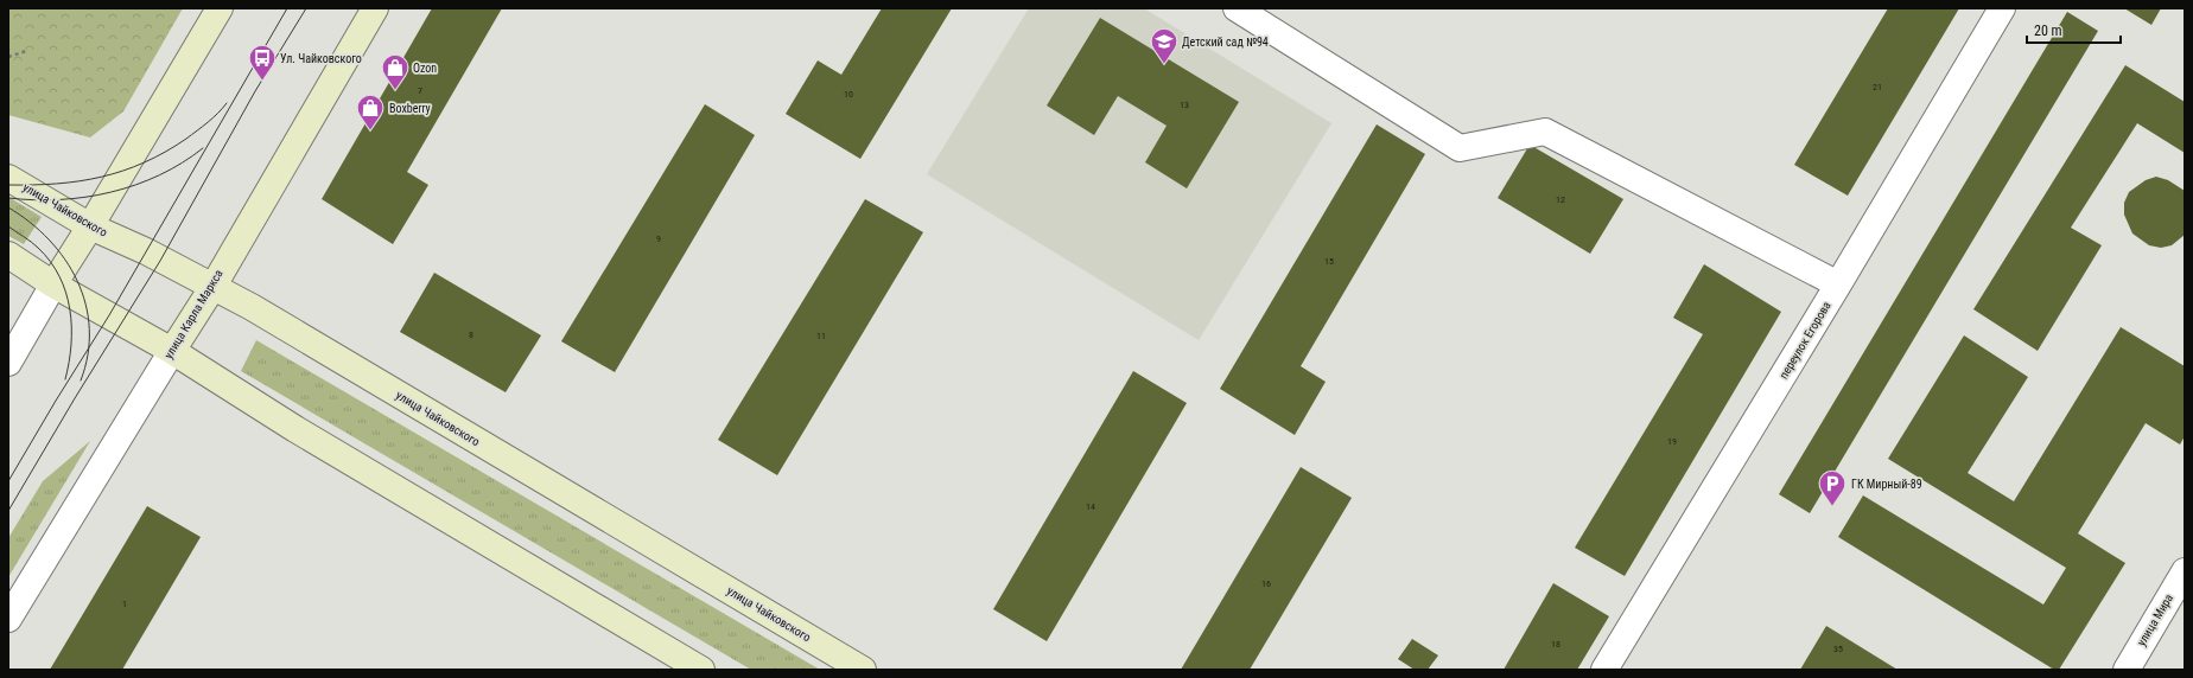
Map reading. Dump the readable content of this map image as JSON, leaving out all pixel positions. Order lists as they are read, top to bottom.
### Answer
{
  "streets": {
    "main road": ["улица Чайковского", "улица Карла Маркса"],
    "street": ["переулок Егорова", "улица Мира"]
  },
  "crossings": [
    ["улица Чайковского", "улица Карла Маркса"]
  ],
  "places": {
    "school or university": ["Детский сад №94"],
    "bus stop": ["Ул. Чайковского"],
    "shop": ["Ozon", "Boxberry"],
    "parking": ["ГК Мирный-89"]
  },
  "house_numbers": [
    "21",
    "7",
    "10",
    "13",
    "12",
    "9",
    "15",
    "8",
    "11",
    "19",
    "14",
    "16",
    "1",
    "18",
    "35"
  ],
  "scale_bar": "20 m"
}
